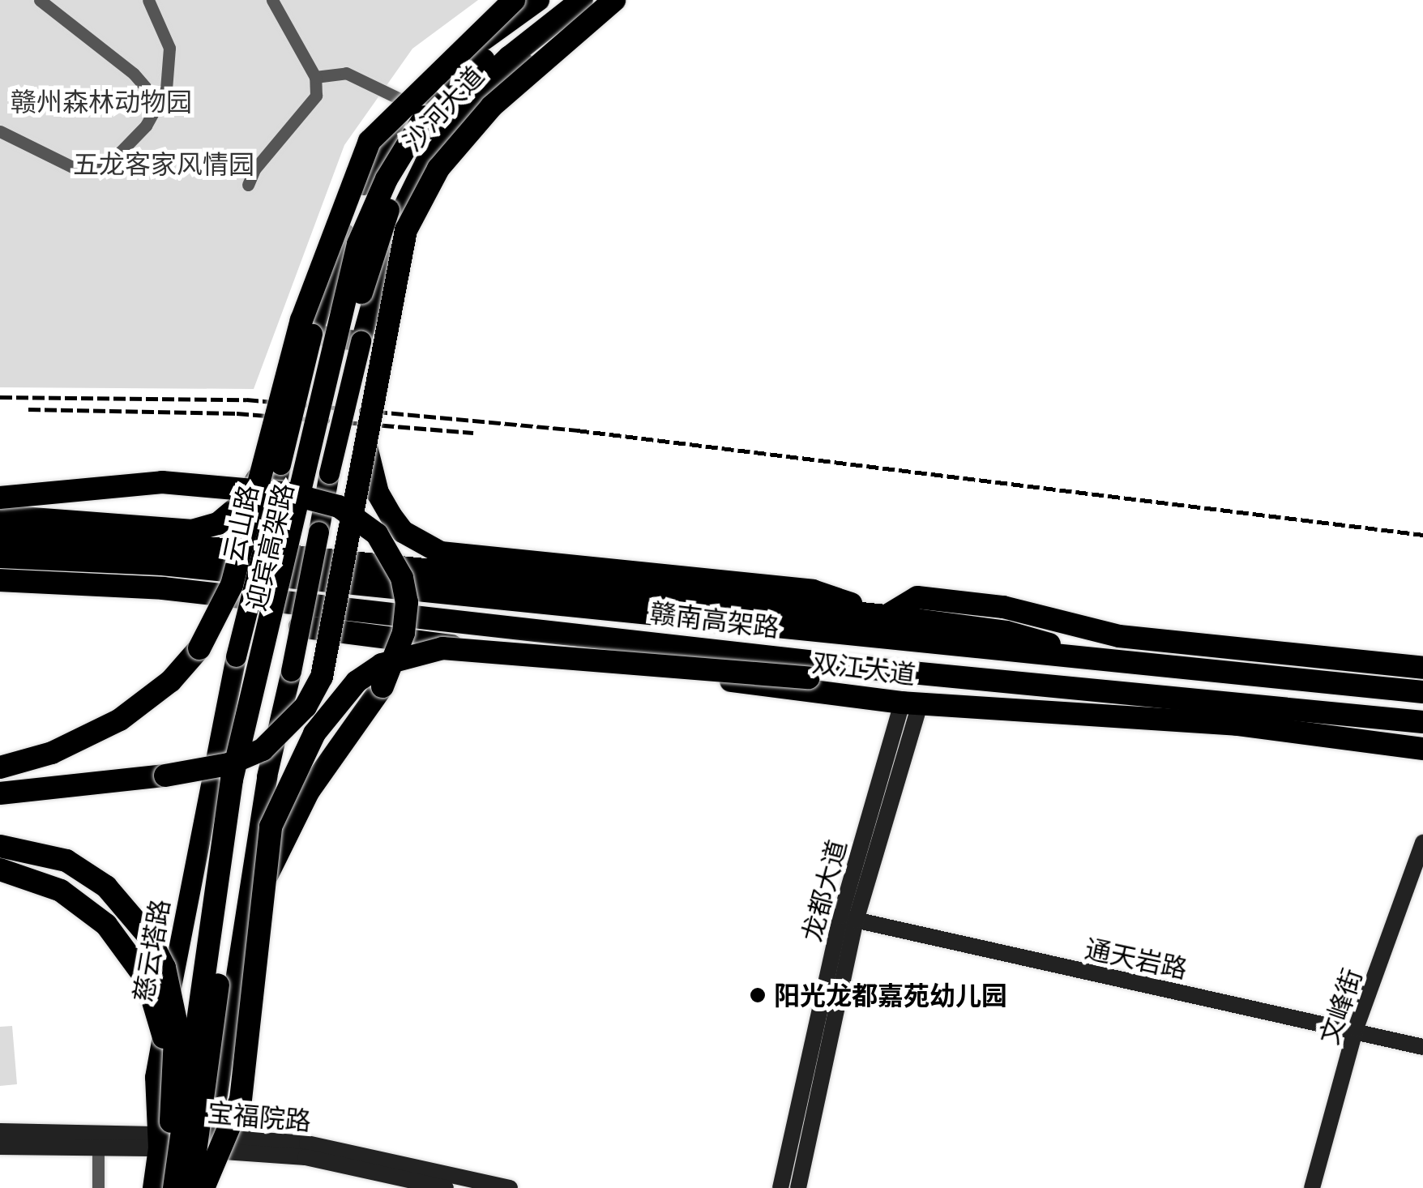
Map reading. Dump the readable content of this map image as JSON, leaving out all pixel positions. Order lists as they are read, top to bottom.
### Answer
{
  "streets": {
    "highway": ["迎宾高架路", "赣南高架路", "双江大道"],
    "main road": [
      "沙河大道",
      "云山路",
      "龙都大道",
      "慈云塔路",
      "通天岩路",
      "文峰街",
      "宝福院路"
    ]
  },
  "crossings": [
    ["沙河大道", "云山路"],
    ["沙河大道", "双江大道"],
    ["云山路", "慈云塔路"],
    ["双江大道", "龙都大道"],
    ["龙都大道", "通天岩路"],
    ["慈云塔路", "宝福院路"],
    ["通天岩路", "文峰街"]
  ],
  "parks": ["赣州森林动物园", "五龙客家风情园"],
  "places": ["阳光龙都嘉苑幼儿园"]
}
